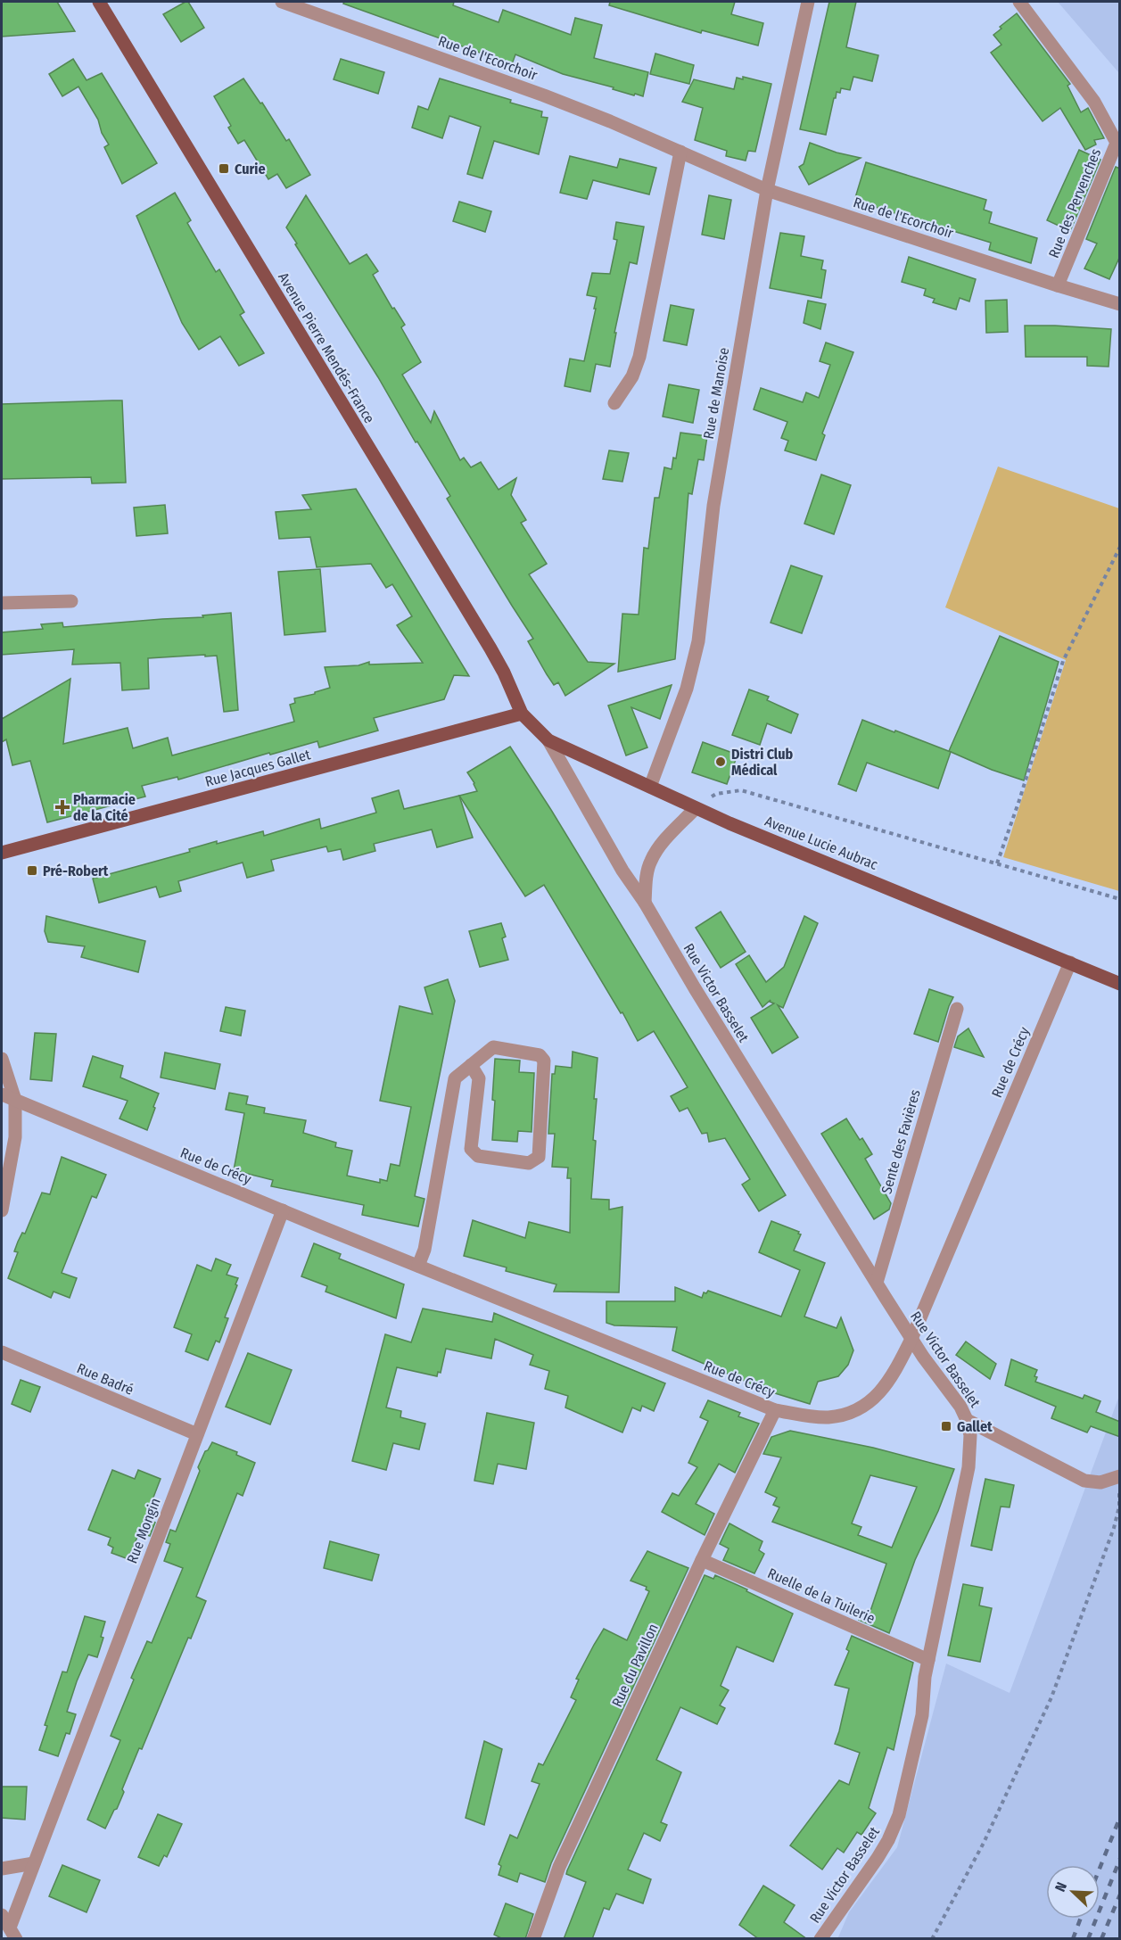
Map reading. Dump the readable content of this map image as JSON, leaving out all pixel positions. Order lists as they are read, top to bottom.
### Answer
{
  "streets": {
    "main road": ["Avenue Pierre Mendés-France", "Rue Jacques Gallet", "Avenue Lucie Aubrac"],
    "street": [
      "Rue de l'Ecorchoir",
      "Rue des Pervenches",
      "Rue de Manoise",
      "Rue Victor Basselet",
      "Rue de Crécy",
      "Sente des Favières",
      "Rue Badré",
      "Rue Mongin",
      "Ruelle de la Tuilerie",
      "Rue du Pavillon"
    ]
  },
  "crossings": [
    ["Rue de l'Ecorchoir", "Rue des Pervenches"],
    ["Rue de l'Ecorchoir", "Rue de Manoise"],
    ["Avenue Pierre Mendés-France", "Rue Jacques Gallet"],
    ["Avenue Pierre Mendés-France", "Avenue Lucie Aubrac"],
    ["Rue de Manoise", "Avenue Lucie Aubrac"],
    ["Rue Jacques Gallet", "Avenue Lucie Aubrac"],
    ["Avenue Lucie Aubrac", "Rue Victor Basselet"],
    ["Avenue Lucie Aubrac", "Rue de Crécy"],
    ["Rue Victor Basselet", "Rue de Crécy"],
    ["Rue Victor Basselet", "Sente des Favières"],
    ["Rue Victor Basselet", "Ruelle de la Tuilerie"],
    ["Rue de Crécy", "Rue Mongin"],
    ["Rue de Crécy", "Rue du Pavillon"],
    ["Rue Badré", "Rue Mongin"],
    ["Ruelle de la Tuilerie", "Rue du Pavillon"]
  ],
  "places": {
    "transit": ["Curie", "Pré-Robert", "Gallet"],
    "other": ["Distri Club Médical"],
    "health": ["Pharmacie de la Cité"]
  },
  "north": "top left"
}
